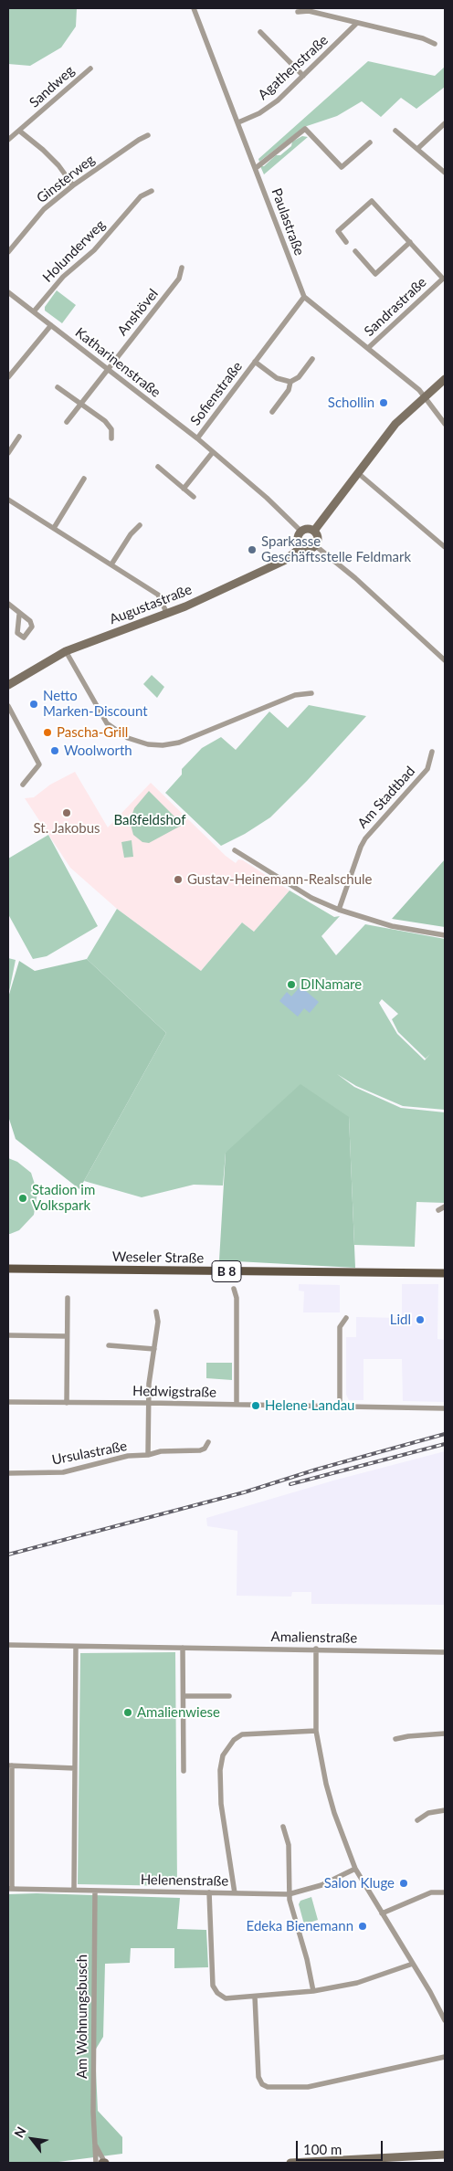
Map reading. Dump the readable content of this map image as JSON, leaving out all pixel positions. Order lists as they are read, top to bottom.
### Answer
{
  "streets": {
    "main road": ["Augustastraße", "Weseler Straße", "B 8"],
    "street": [
      "Agathenstraße",
      "Sandweg",
      "Ginsterweg",
      "Paulastraße",
      "Holunderweg",
      "Sandrastraße",
      "Anshövel",
      "Katharinenstraße",
      "Sofienstraße",
      "Am Stadtbad",
      "Hedwigstraße",
      "Ursulastraße",
      "Amalienstraße",
      "Helenenstraße",
      "Am Wohnungsbusch"
    ]
  },
  "crossings": [
    ["Agathenstraße", "Paulastraße"],
    ["Paulastraße", "Sofienstraße"],
    ["Holunderweg", "Katharinenstraße"],
    ["Anshövel", "Katharinenstraße"],
    ["Katharinenstraße", "Sofienstraße"],
    ["Katharinenstraße", "Augustastraße"],
    ["Hedwigstraße", "Ursulastraße"],
    ["Helenenstraße", "Am Wohnungsbusch"]
  ],
  "parks": ["Baßfeldshof"],
  "places": [
    "Schollin",
    "Sparkasse Geschäftsstelle Feldmark",
    "Netto Marken-Discount",
    "Pascha-Grill",
    "Woolworth",
    "St. Jakobus",
    "Gustav-Heinemann-Realschule",
    "DINamare",
    "Stadion im Volkspark",
    "Lidl",
    "Helene Landau",
    "Amalienwiese",
    "Salon Kluge",
    "Edeka Bienemann"
  ],
  "scale_bar": "100 m",
  "north": "top left"
}
